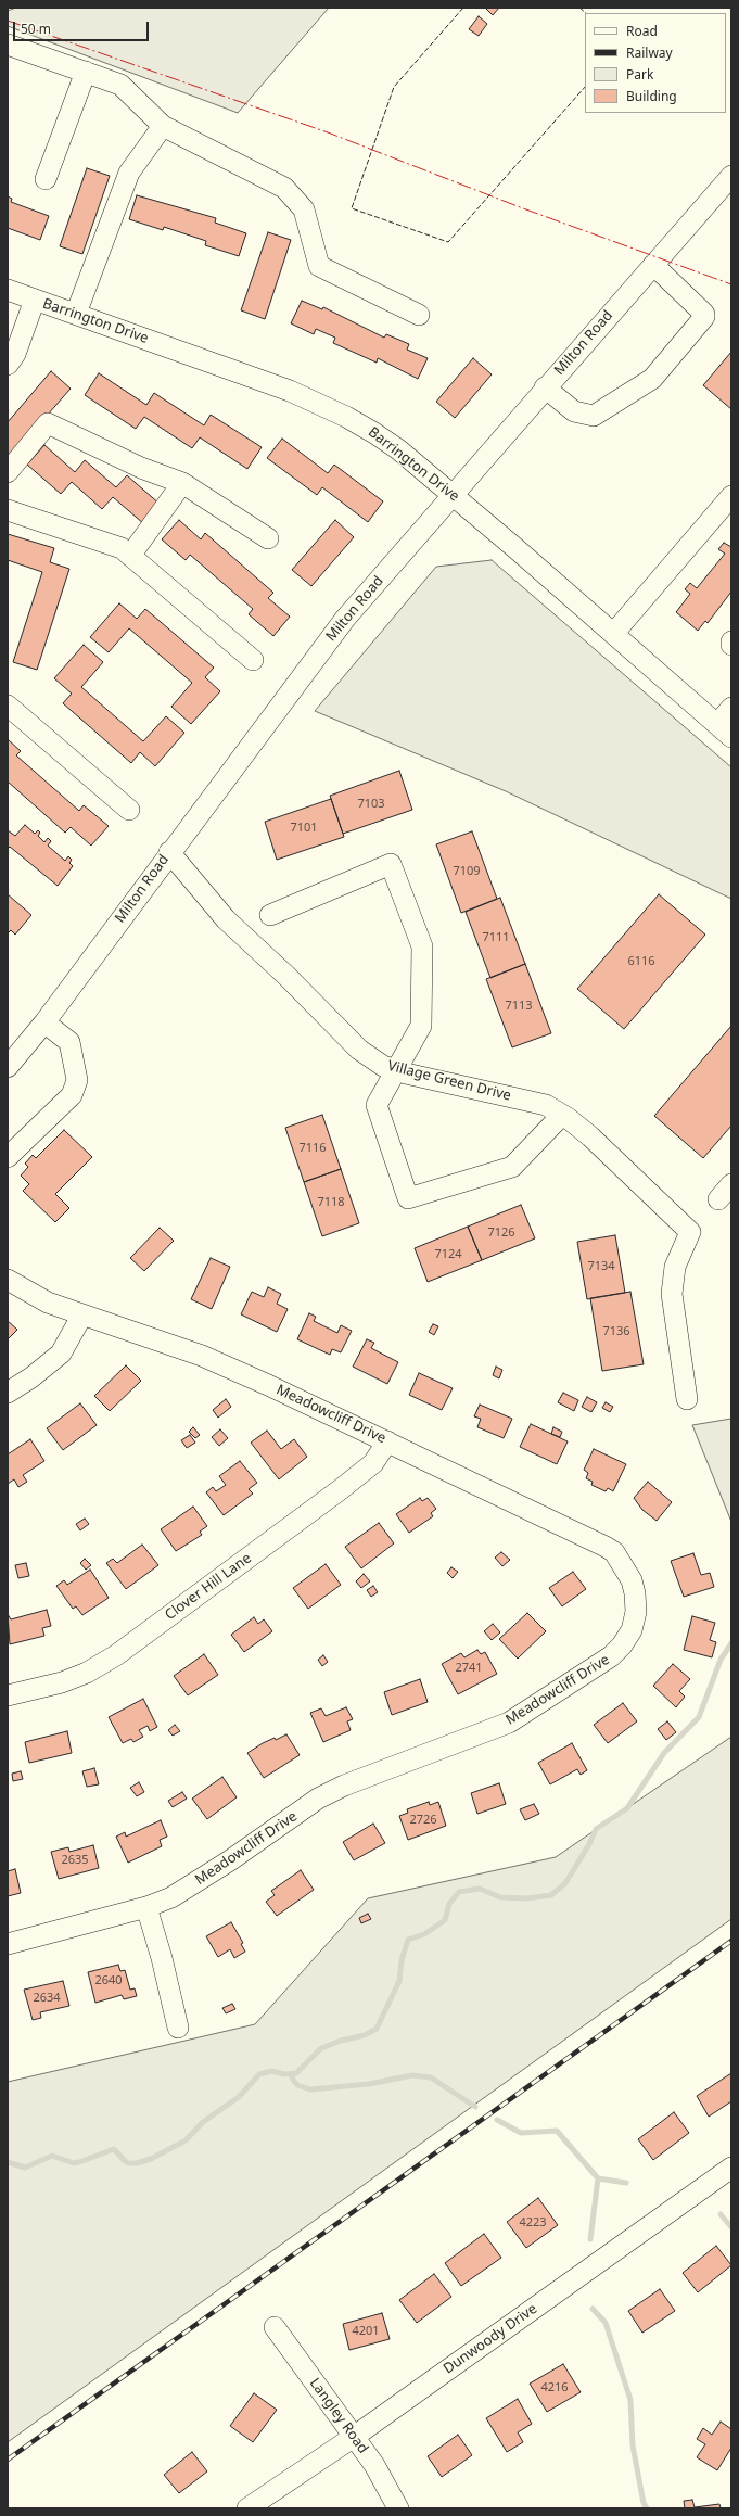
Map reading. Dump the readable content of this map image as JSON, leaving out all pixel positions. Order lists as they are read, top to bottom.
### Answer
{
  "streets": {
    "street": [
      "Barrington Drive",
      "Milton Road",
      "Village Green Drive",
      "Meadowcliff Drive",
      "Clover Hill Lane",
      "Dunwoody Drive",
      "Langley Road"
    ]
  },
  "crossings": [
    ["Barrington Drive", "Milton Road"],
    ["Milton Road", "Village Green Drive"],
    ["Meadowcliff Drive", "Clover Hill Lane"],
    ["Dunwoody Drive", "Langley Road"]
  ],
  "house_numbers": [
    "7103",
    "7101",
    "7109",
    "7111",
    "6116",
    "7113",
    "7116",
    "7118",
    "7126",
    "7124",
    "7134",
    "7136",
    "2741",
    "2726",
    "2635",
    "2640",
    "2634",
    "4223",
    "4201",
    "4216"
  ],
  "legend": [
    "Road",
    "Railway",
    "Park",
    "Building"
  ],
  "scale_bar": "50 m"
}
